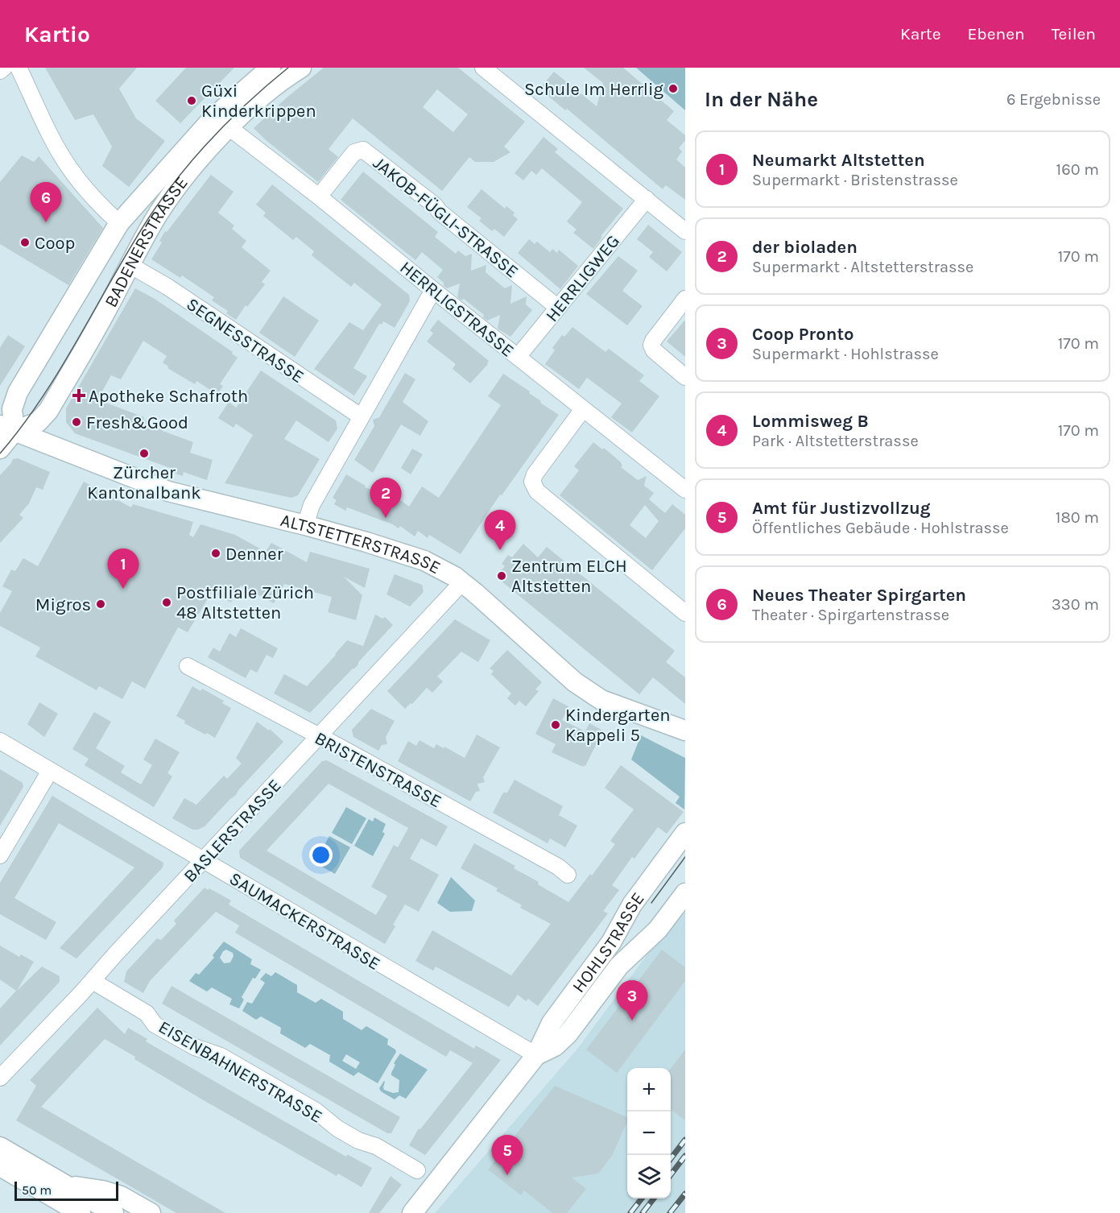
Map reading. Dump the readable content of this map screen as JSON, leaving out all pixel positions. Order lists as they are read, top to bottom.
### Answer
{
  "streets": {
    "street": [
      "JAKOB-FÜGLI-STRASSE",
      "BADENERSTRASSE",
      "HERRLIGWEG",
      "HERRLIGSTRASSE",
      "SEGNESSTRASSE",
      "ALTSTETTERSTRASSE",
      "BRISTENSTRASSE",
      "BASLERSTRASSE",
      "SAUMACKERSTRASSE",
      "HOHLSTRASSE",
      "EISENBAHNERSTRASSE"
    ]
  },
  "crossings": [
    ["JAKOB-FÜGLI-STRASSE", "HERRLIGWEG"],
    ["JAKOB-FÜGLI-STRASSE", "HERRLIGSTRASSE"],
    ["BADENERSTRASSE", "HERRLIGSTRASSE"],
    ["BADENERSTRASSE", "SEGNESSTRASSE"],
    ["BADENERSTRASSE", "ALTSTETTERSTRASSE"],
    ["HERRLIGWEG", "HERRLIGSTRASSE"],
    ["ALTSTETTERSTRASSE", "BASLERSTRASSE"],
    ["BRISTENSTRASSE", "BASLERSTRASSE"],
    ["BASLERSTRASSE", "SAUMACKERSTRASSE"],
    ["BASLERSTRASSE", "EISENBAHNERSTRASSE"],
    ["SAUMACKERSTRASSE", "HOHLSTRASSE"]
  ],
  "places": {
    "other": [
      "Schule Im Herrlig",
      "Güxi Kinderkrippen",
      "Coop",
      "Fresh&Good",
      "Zürcher Kantonalbank",
      "Denner",
      "Zentrum ELCH Altstetten",
      "Postfiliale Zürich 48 Altstetten",
      "Migros",
      "Kindergarten Kappeli 5"
    ],
    "health": ["Apotheke Schafroth"]
  },
  "scale_bar": "50 m",
  "page": {
    "header": "Kartio",
    "nav": ["Karte", "Ebenen", "Teilen"],
    "heading": ["In der Nähe", "6 Ergebnisse"],
    "list": [
      {
        "mark": "1",
        "name": "Neumarkt Altstetten",
        "note": "Supermarkt · Bristenstrasse",
        "value": "160 m"
      },
      {
        "mark": "2",
        "name": "der bioladen",
        "note": "Supermarkt · Altstetterstrasse",
        "value": "170 m"
      },
      {
        "mark": "3",
        "name": "Coop Pronto",
        "note": "Supermarkt · Hohlstrasse",
        "value": "170 m"
      },
      {
        "mark": "4",
        "name": "Lommisweg B",
        "note": "Park · Altstetterstrasse",
        "value": "170 m"
      },
      {
        "mark": "5",
        "name": "Amt für Justizvollzug",
        "note": "Öffentliches Gebäude · Hohlstrasse",
        "value": "180 m"
      },
      {
        "mark": "6",
        "name": "Neues Theater Spirgarten",
        "note": "Theater · Spirgartenstrasse",
        "value": "330 m"
      }
    ],
    "pins": [
      "6",
      "2",
      "4",
      "1",
      "3",
      "5"
    ],
    "map_buttons": ["+", "−"],
    "scale": "50 m"
  }
}
